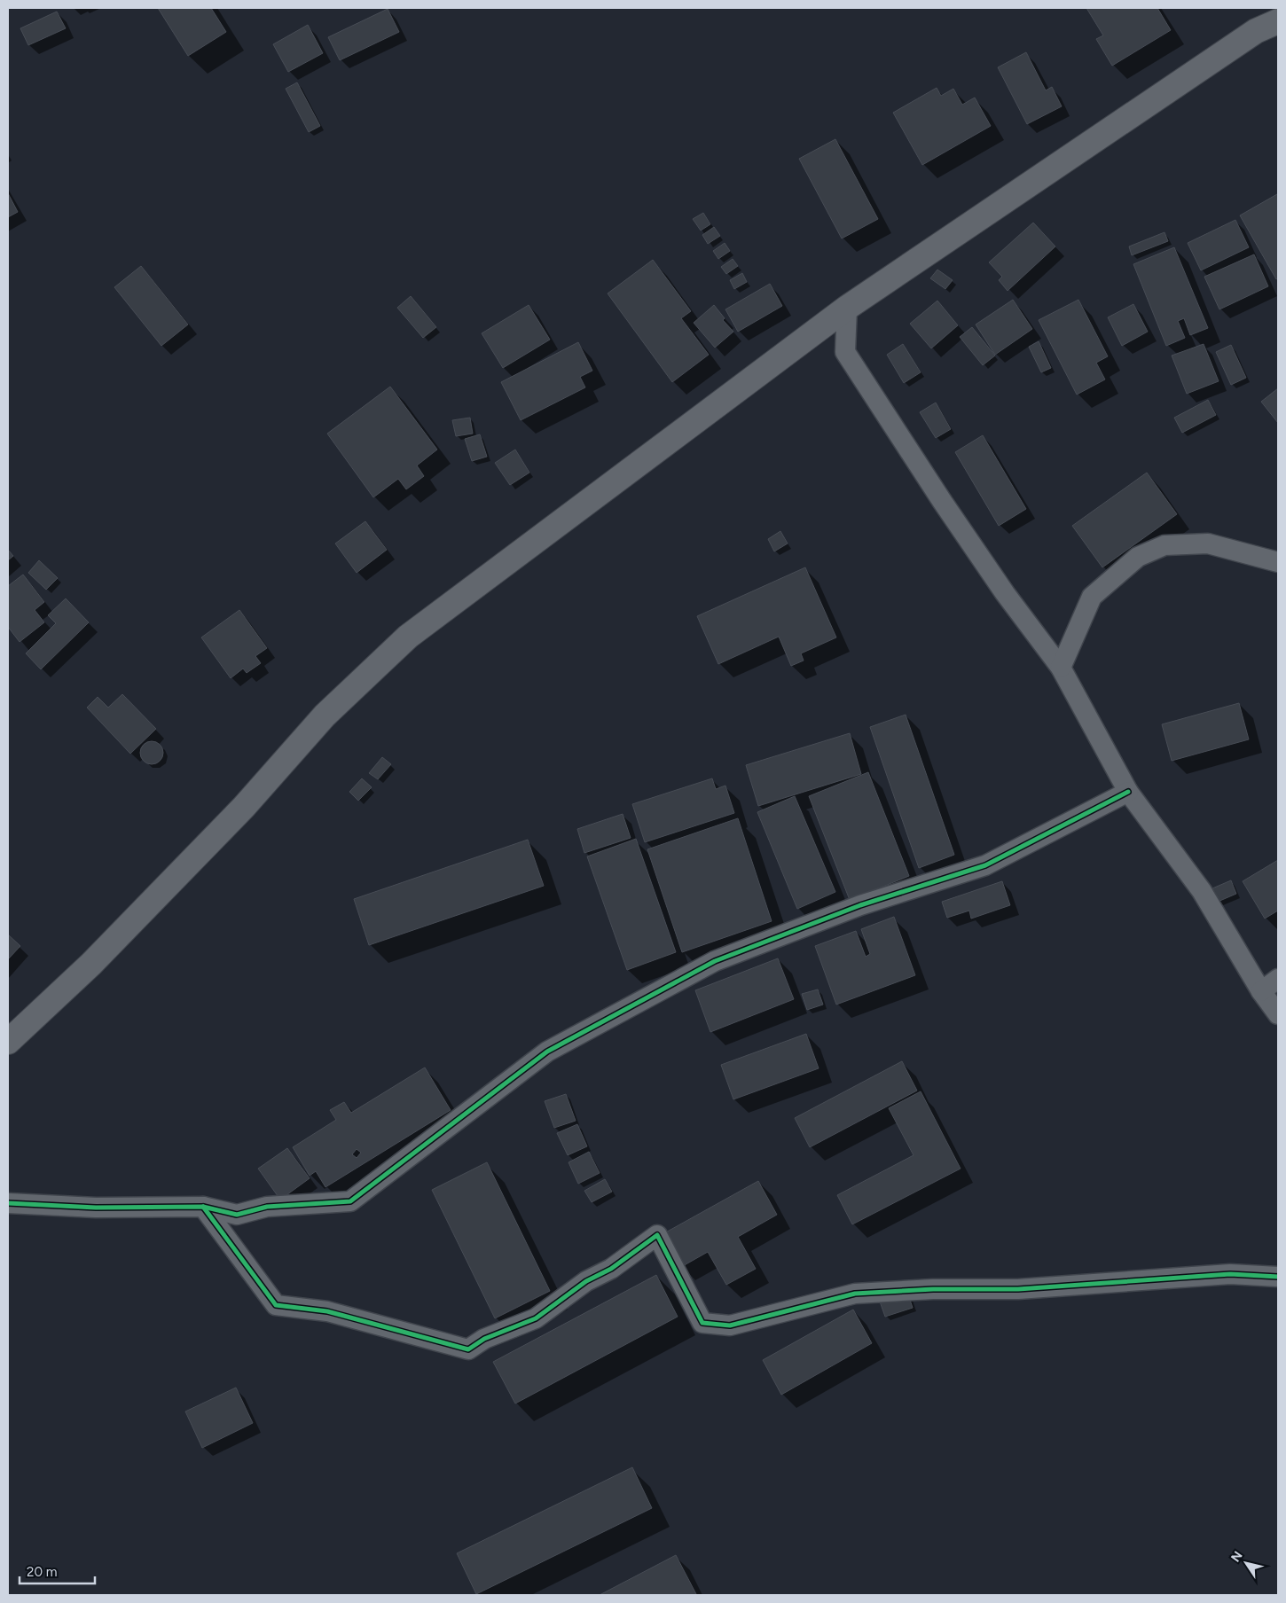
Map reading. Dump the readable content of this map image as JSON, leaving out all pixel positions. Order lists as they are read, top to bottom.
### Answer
{
  "scale_bar": "20 m",
  "north": "top left"
}
